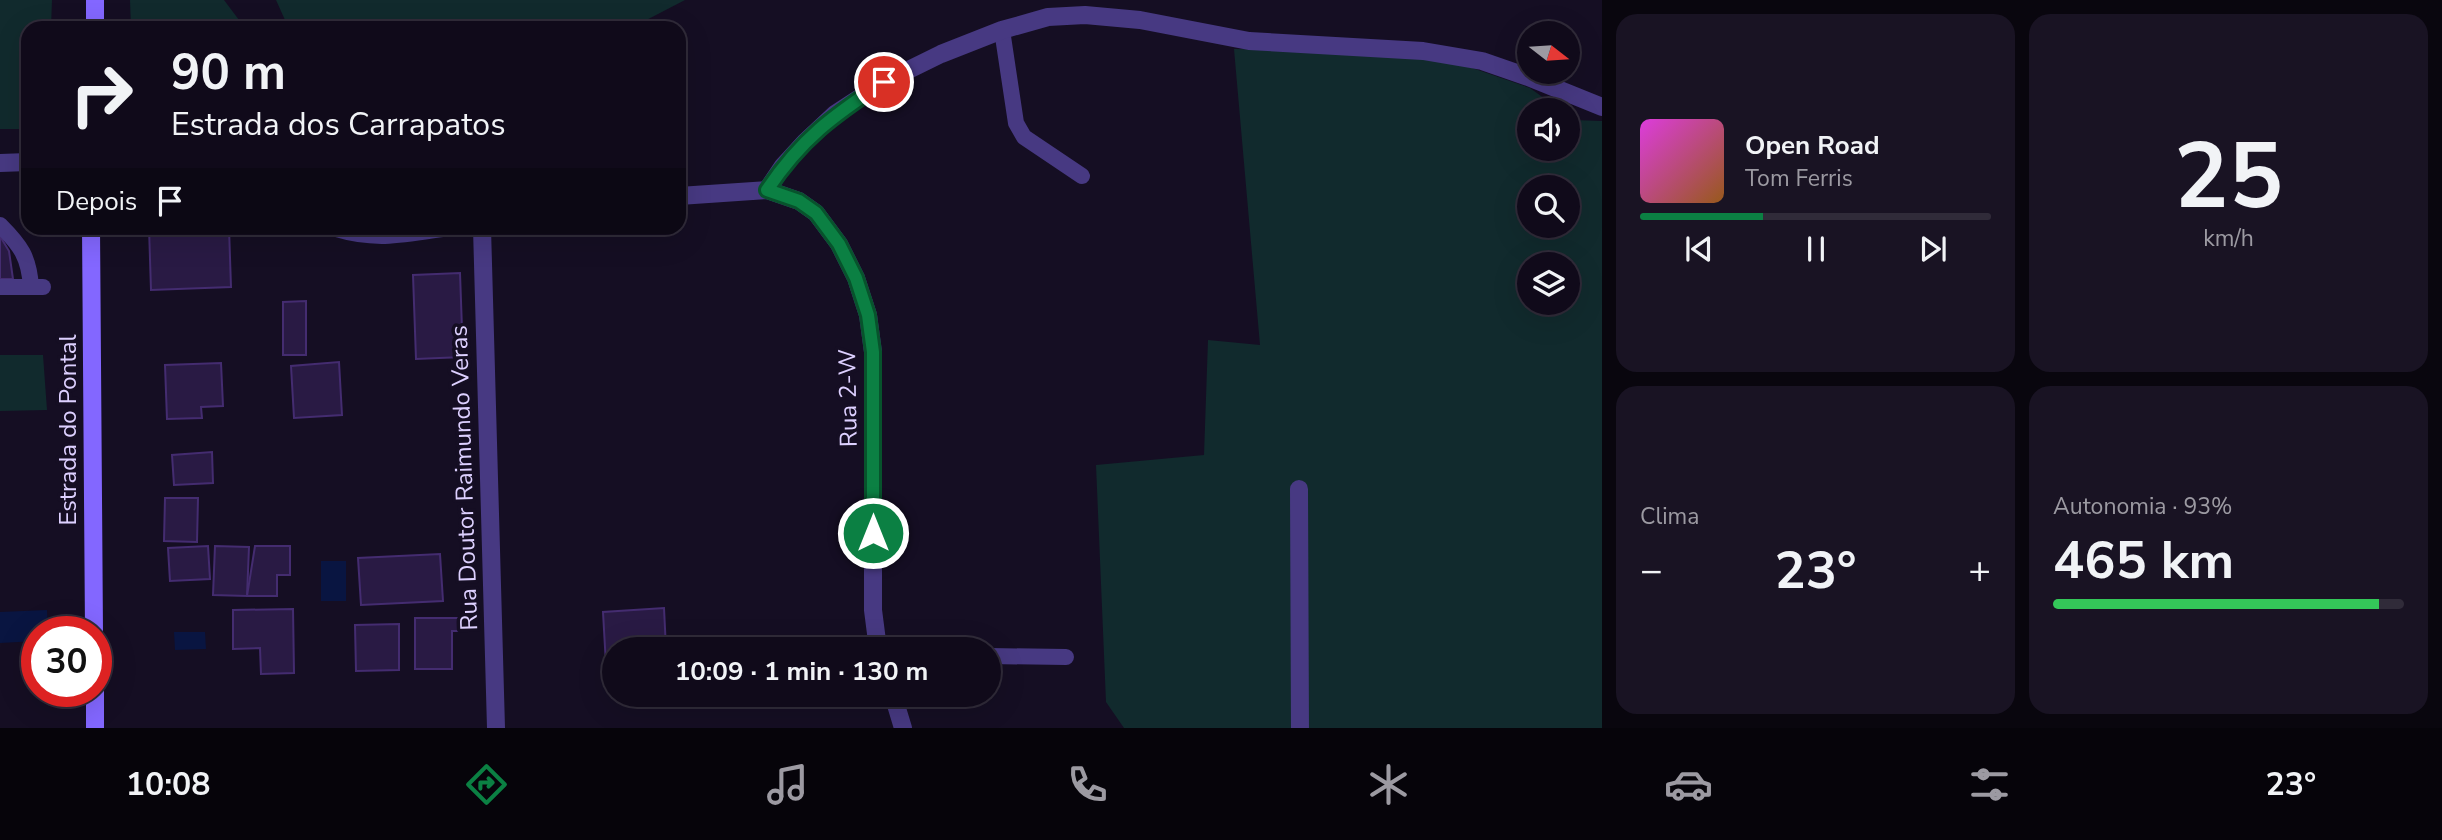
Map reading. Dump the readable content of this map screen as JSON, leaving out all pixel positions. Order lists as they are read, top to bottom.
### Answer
{
  "streets": {
    "main road": ["Estrada do Pontal"],
    "street": ["Rua 2-W", "Rua Doutor Raimundo Veras"]
  },
  "north": "right",
  "page": {
    "tile": [
      ["25", "km/h"],
      "Clima",
      ["Autonomia · 93%", "465 km"]
    ],
    "turn": ["90 m", "Estrada dos Carrapatos"],
    "song": ["Open Road", "Tom Ferris"],
    "then": "Depois",
    "heat": ["−", "23°", "+"],
    "limit": "30",
    "trip": "10:09 · 1 min · 130 m",
    "tabs": ["10:08", "23°"]
  }
}
